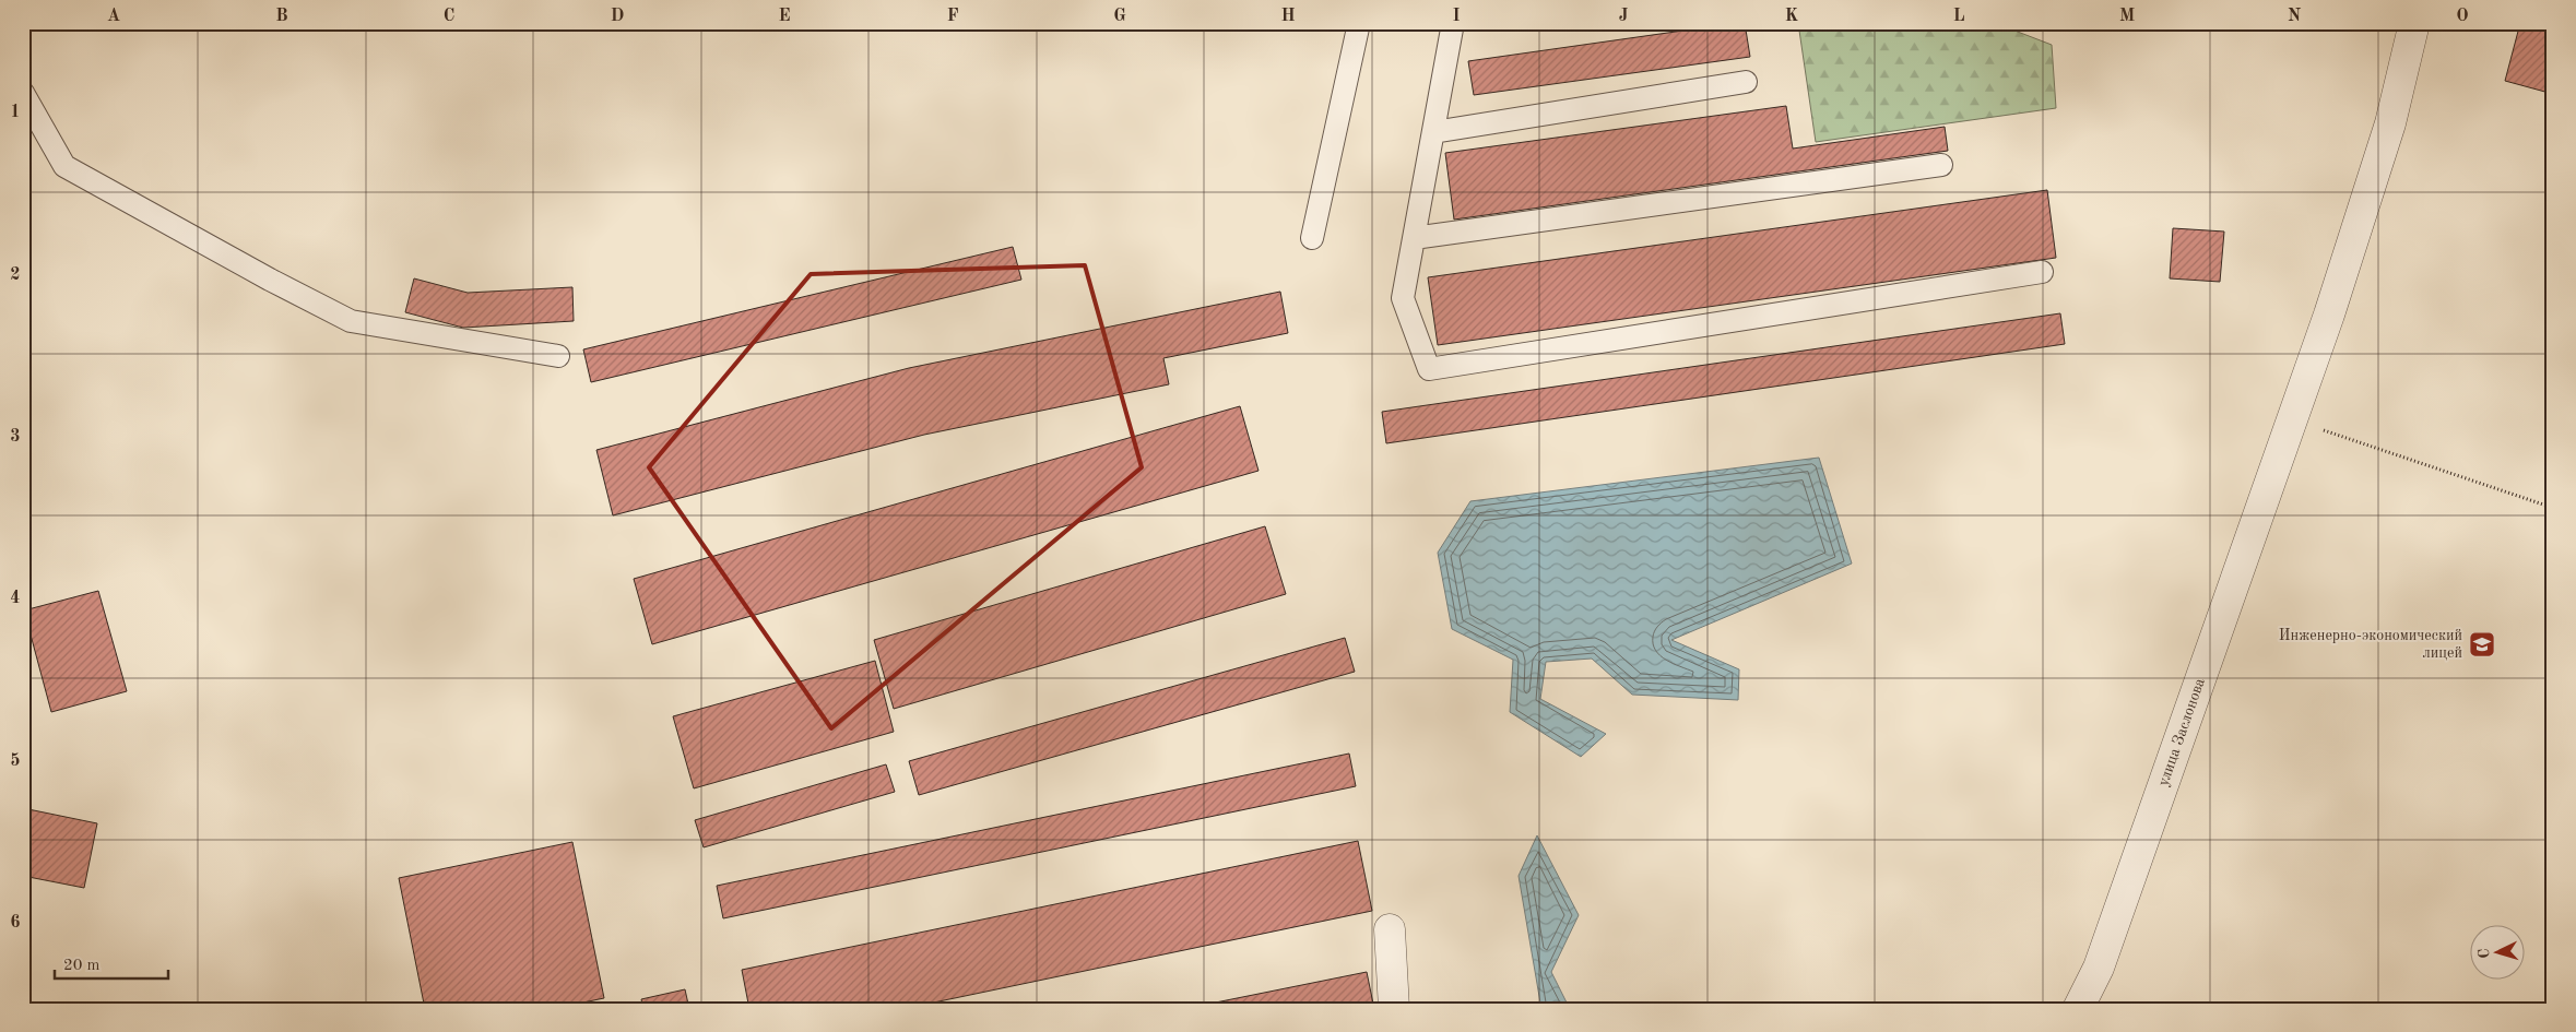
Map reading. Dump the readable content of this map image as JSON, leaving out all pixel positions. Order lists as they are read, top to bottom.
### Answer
{
  "streets": {
    "street": ["улица Заслонова"]
  },
  "places": {
    "school or university": ["Инженерно-экономический лицей"]
  },
  "scale_bar": "20 m",
  "north": "left",
  "grid": {
    "columns": [
      "A",
      "B",
      "C",
      "D",
      "E",
      "F",
      "G",
      "H",
      "I",
      "J",
      "K",
      "L",
      "M",
      "N",
      "O"
    ],
    "rows": [
      "1",
      "2",
      "3",
      "4",
      "5",
      "6"
    ]
  }
}
